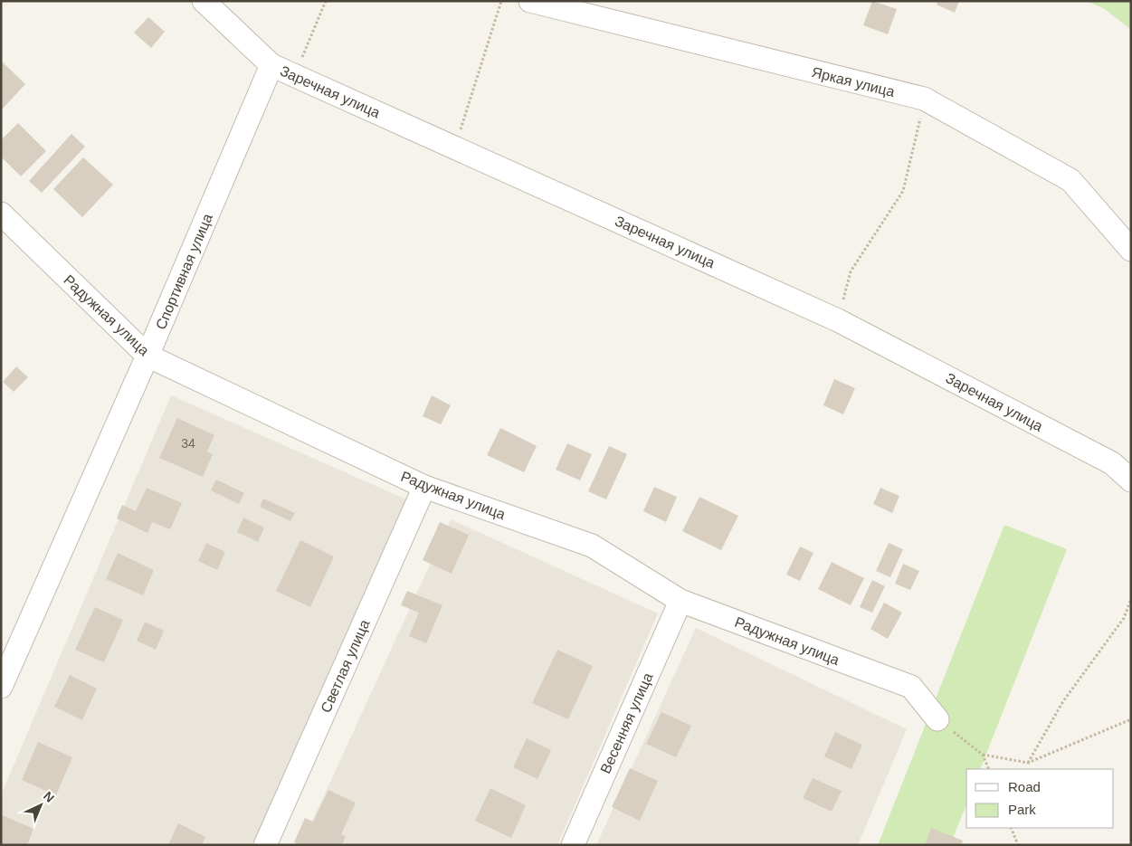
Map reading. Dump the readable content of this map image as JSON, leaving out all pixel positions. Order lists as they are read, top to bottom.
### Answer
{
  "streets": {
    "street": [
      "Яркая улица",
      "Заречная улица",
      "Спортивная улица",
      "Радужная улица",
      "Светлая улица",
      "Весенняя улица"
    ]
  },
  "crossings": [
    ["Заречная улица", "Спортивная улица"],
    ["Спортивная улица", "Радужная улица"],
    ["Радужная улица", "Светлая улица"],
    ["Радужная улица", "Весенняя улица"]
  ],
  "house_numbers": ["34"],
  "legend": ["Road", "Park"],
  "north": "top right"
}
